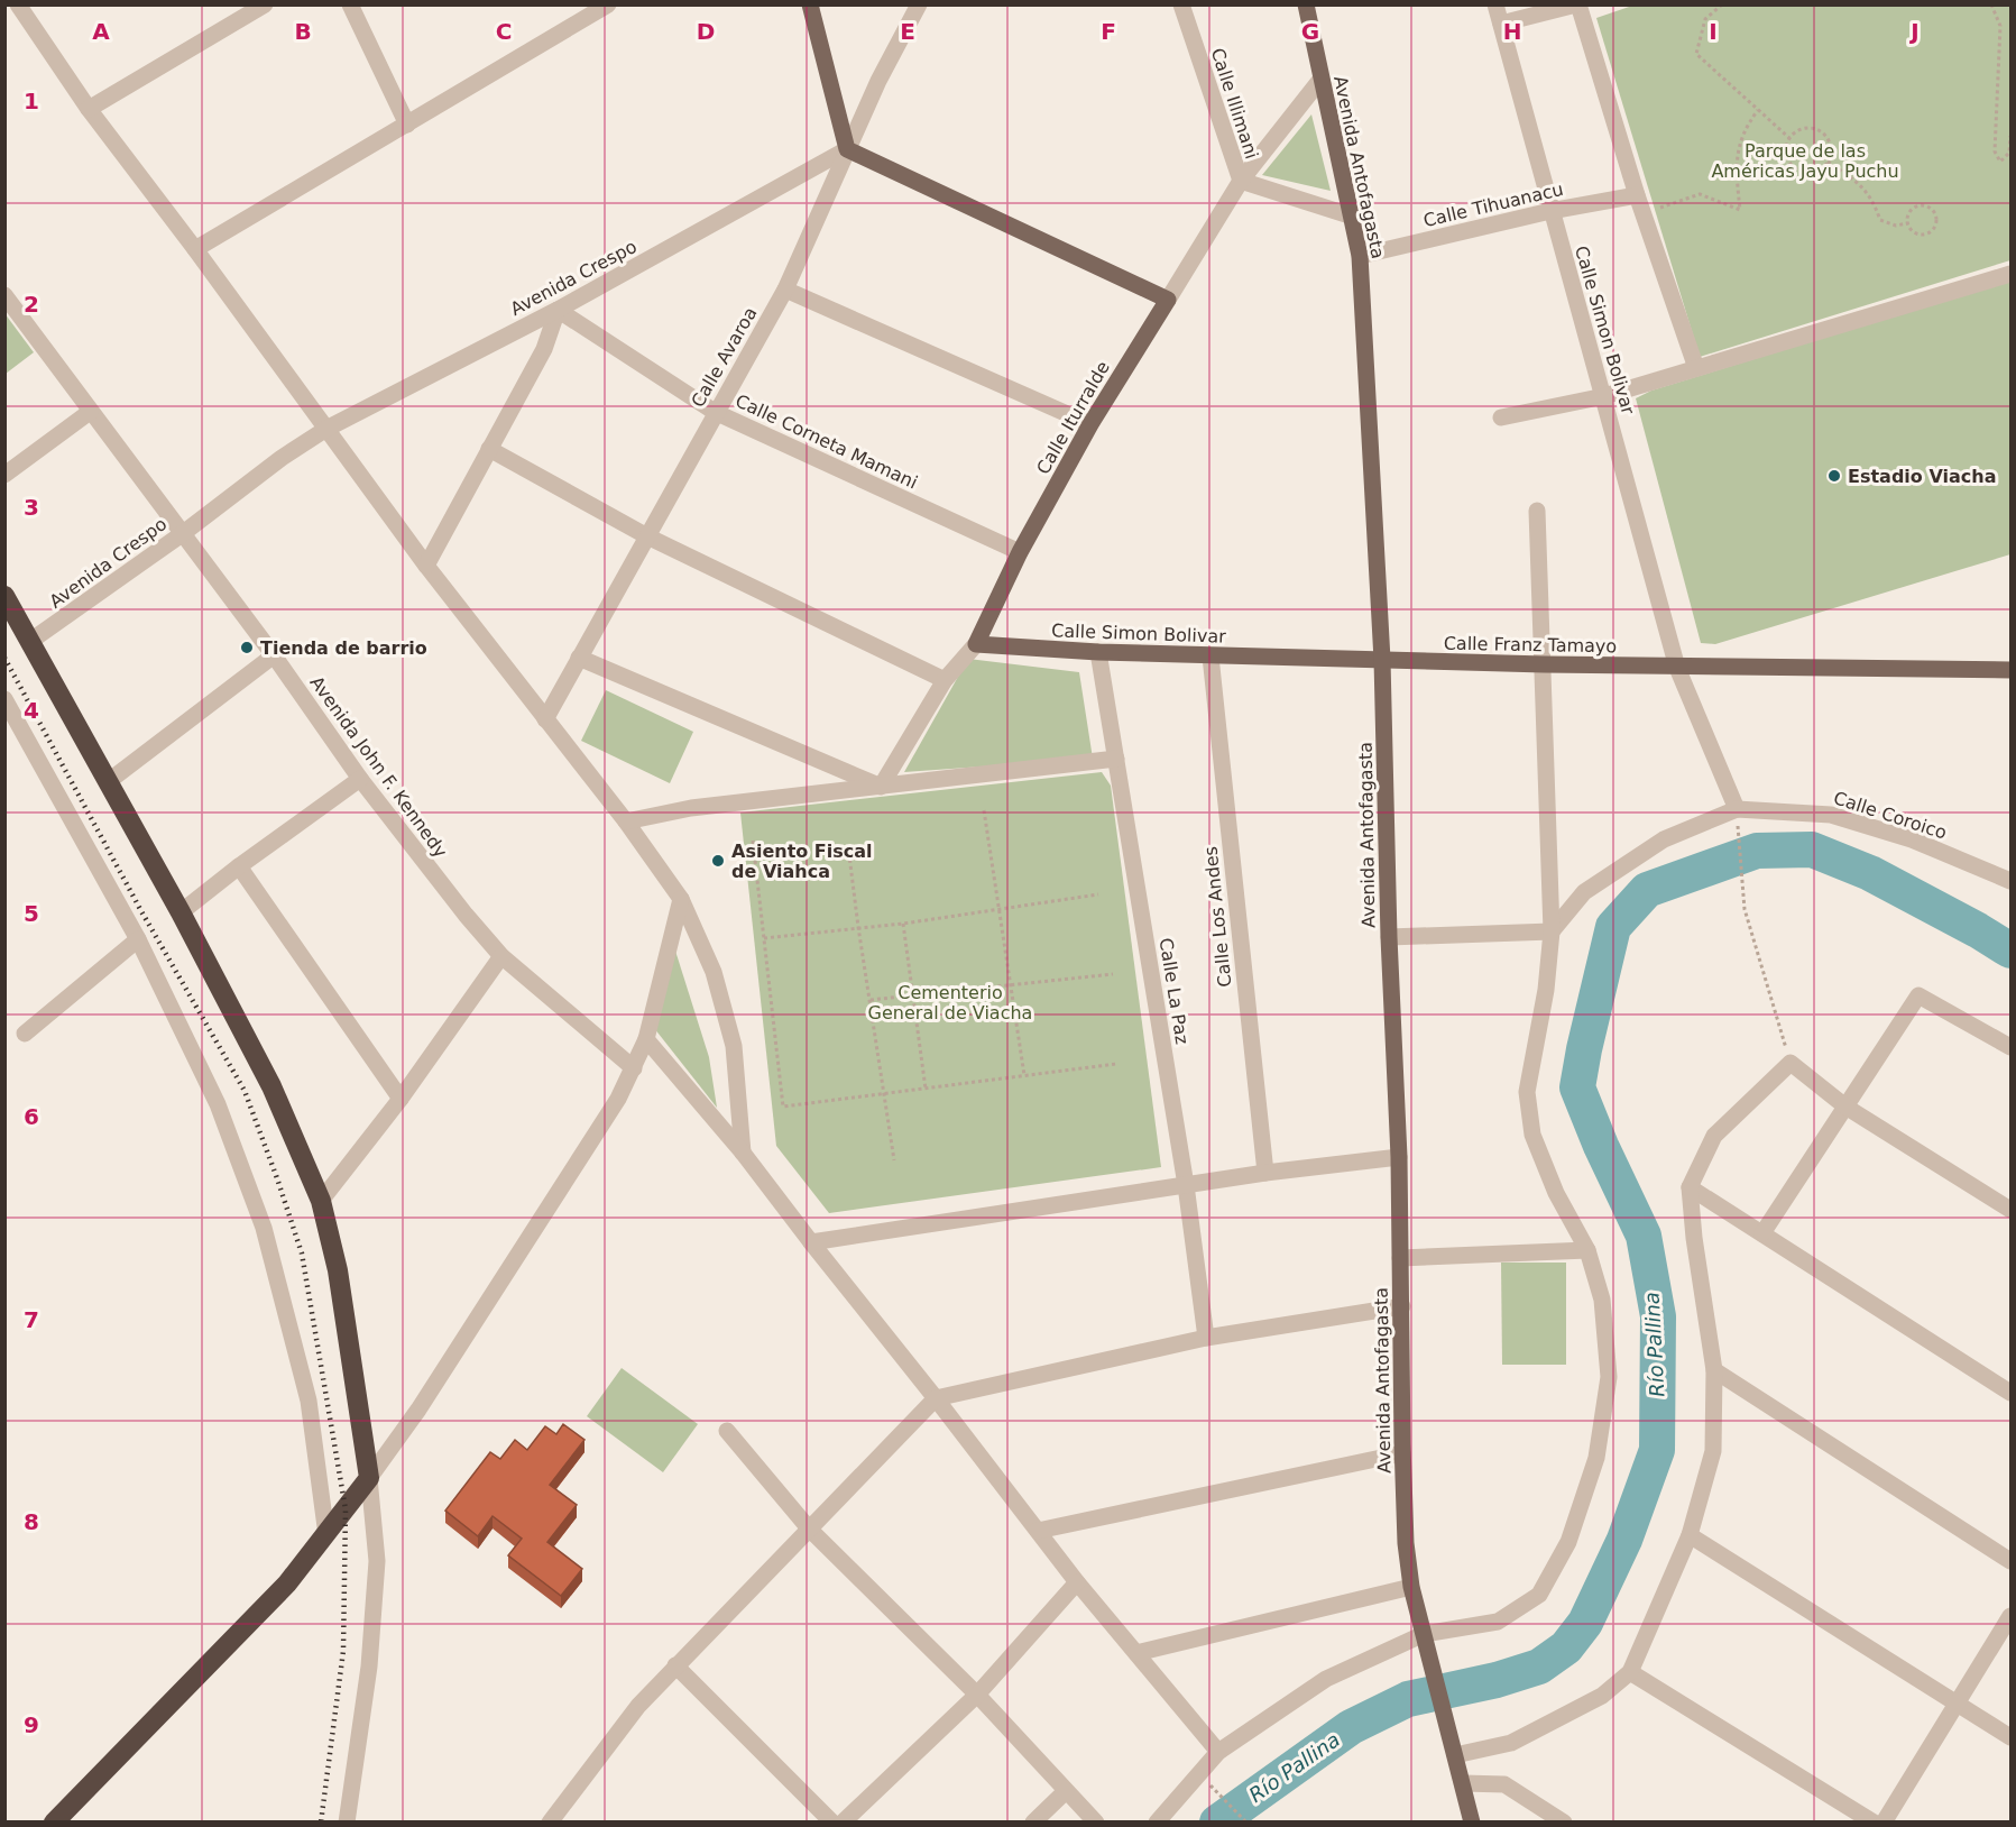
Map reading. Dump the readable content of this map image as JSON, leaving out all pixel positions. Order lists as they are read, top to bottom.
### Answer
{
  "streets": {
    "main road": [
      "Avenida Antofagasta",
      "Calle Simon Bolivar",
      "Calle Iturralde",
      "Calle Franz Tamayo"
    ],
    "street": [
      "Calle Illimani",
      "Calle Tihuanacu",
      "Avenida Crespo",
      "Calle Avaroa",
      "Calle Corneta Mamani",
      "Avenida John F. Kennedy",
      "Calle Coroico",
      "Calle Los Andes",
      "Calle La Paz"
    ]
  },
  "crossings": [
    ["Calle Illimani", "Avenida Antofagasta"],
    ["Calle Illimani", "Calle Iturralde"],
    ["Avenida Antofagasta", "Calle Tihuanacu"],
    ["Avenida Antofagasta", "Calle Simon Bolivar"],
    ["Avenida Antofagasta", "Calle Iturralde"],
    ["Avenida Antofagasta", "Calle Franz Tamayo"],
    ["Calle Tihuanacu", "Calle Simon Bolivar"],
    ["Avenida Crespo", "Calle Avaroa"],
    ["Avenida Crespo", "Calle Corneta Mamani"],
    ["Avenida Crespo", "Avenida John F. Kennedy"],
    ["Calle Simon Bolivar", "Calle Iturralde"],
    ["Calle Simon Bolivar", "Calle Franz Tamayo"],
    ["Calle Simon Bolivar", "Calle Coroico"],
    ["Calle Simon Bolivar", "Calle Los Andes"],
    ["Calle Simon Bolivar", "Calle La Paz"],
    ["Calle Avaroa", "Calle Corneta Mamani"],
    ["Calle Iturralde", "Calle Corneta Mamani"]
  ],
  "water": ["Río Pallina"],
  "parks": ["Parque de las Américas Jayu Puchu", "Cementerio General de Viacha"],
  "places": ["Estadio Viacha", "Tienda de barrio", "Asiento Fiscal de Viahca"],
  "grid": {
    "columns": [
      "A",
      "B",
      "C",
      "D",
      "E",
      "F",
      "G",
      "H",
      "I",
      "J"
    ],
    "rows": [
      "1",
      "2",
      "3",
      "4",
      "5",
      "6",
      "7",
      "8",
      "9"
    ]
  }
}
